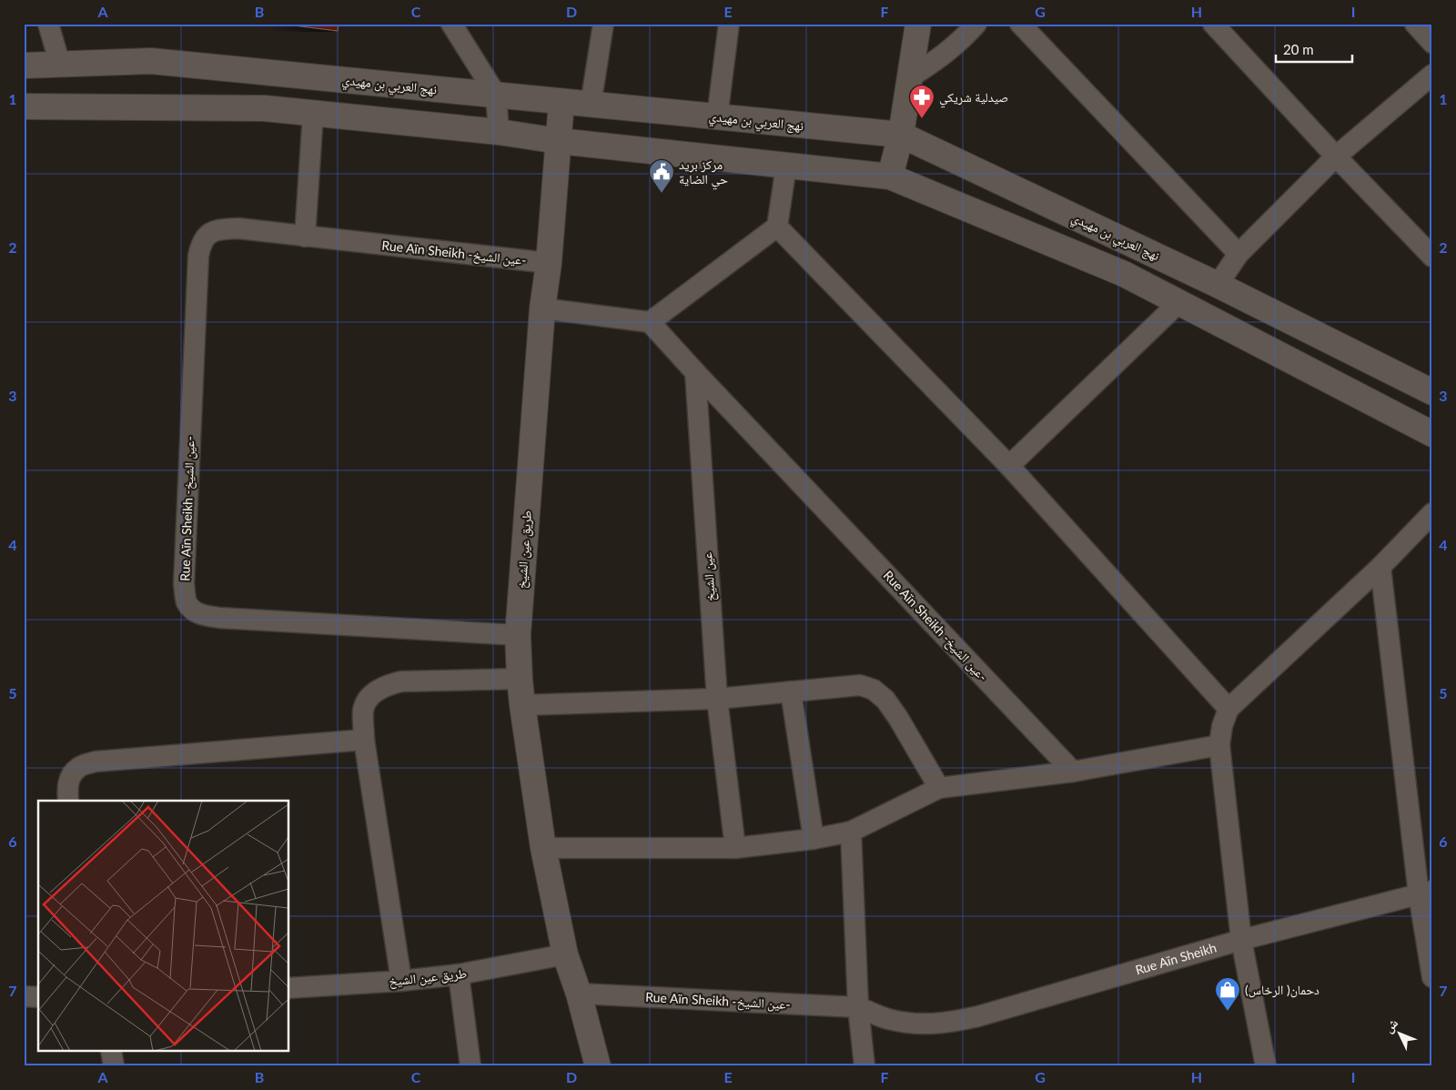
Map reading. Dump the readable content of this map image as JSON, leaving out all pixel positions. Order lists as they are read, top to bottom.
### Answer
{
  "streets": {
    "main road": ["نهج العربي بن مهيدي", "طريق عين الشيخ"],
    "street": ["Rue Aïn Sheikh -عين الشيخ-", "عين الشيخ", "Rue Aïn Sheikh"]
  },
  "crossings": [
    ["نهج العربي بن مهيدي", "طريق عين الشيخ"],
    ["Rue Aïn Sheikh -عين الشيخ-", "طريق عين الشيخ"],
    ["Rue Aïn Sheikh -عين الشيخ-", "عين الشيخ"],
    ["Rue Aïn Sheikh -عين الشيخ-", "Rue Aïn Sheikh"]
  ],
  "places": {
    "pharmacy": ["صيدلية شريكي"],
    "public building": ["مركز بريد حي الضاية"],
    "shop": ["دحمان( الرخاس)"]
  },
  "scale_bar": "20 m",
  "north": "top left",
  "grid": {
    "columns": [
      "A",
      "B",
      "C",
      "D",
      "E",
      "F",
      "G",
      "H",
      "I"
    ],
    "rows": [
      "1",
      "2",
      "3",
      "4",
      "5",
      "6",
      "7"
    ]
  }
}
